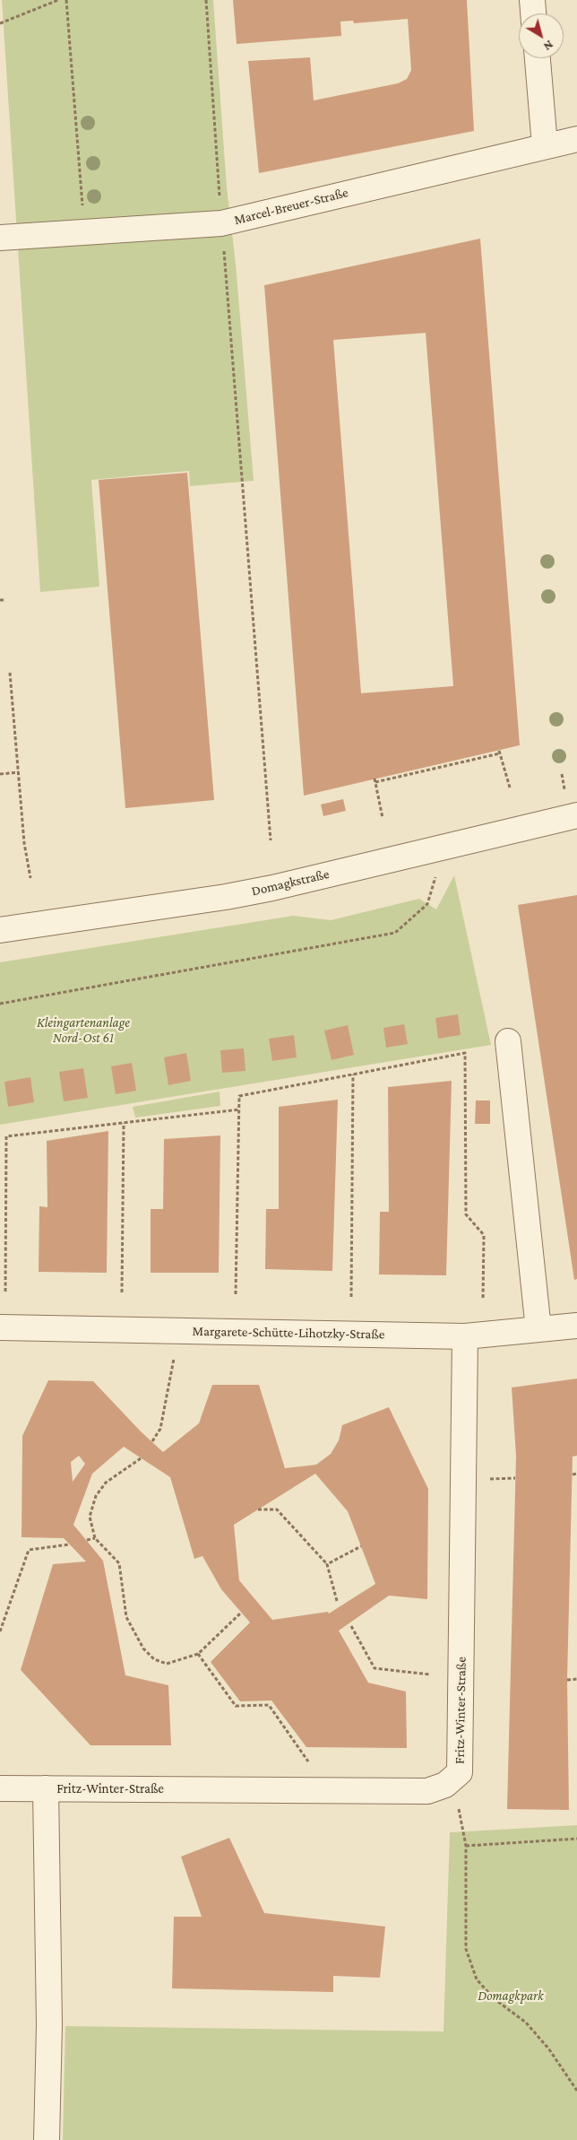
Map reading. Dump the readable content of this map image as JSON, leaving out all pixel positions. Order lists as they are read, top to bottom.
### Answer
{
  "streets": {
    "street": [
      "Marcel-Breuer-Straße",
      "Domagkstraße",
      "Margarete-Schütte-Lihotzky-Straße",
      "Fritz-Winter-Straße"
    ]
  },
  "crossings": [
    ["Margarete-Schütte-Lihotzky-Straße", "Fritz-Winter-Straße"]
  ],
  "parks": ["Kleingartenanlage Nord-Ost 61", "Domagkpark"],
  "north": "bottom right"
}
